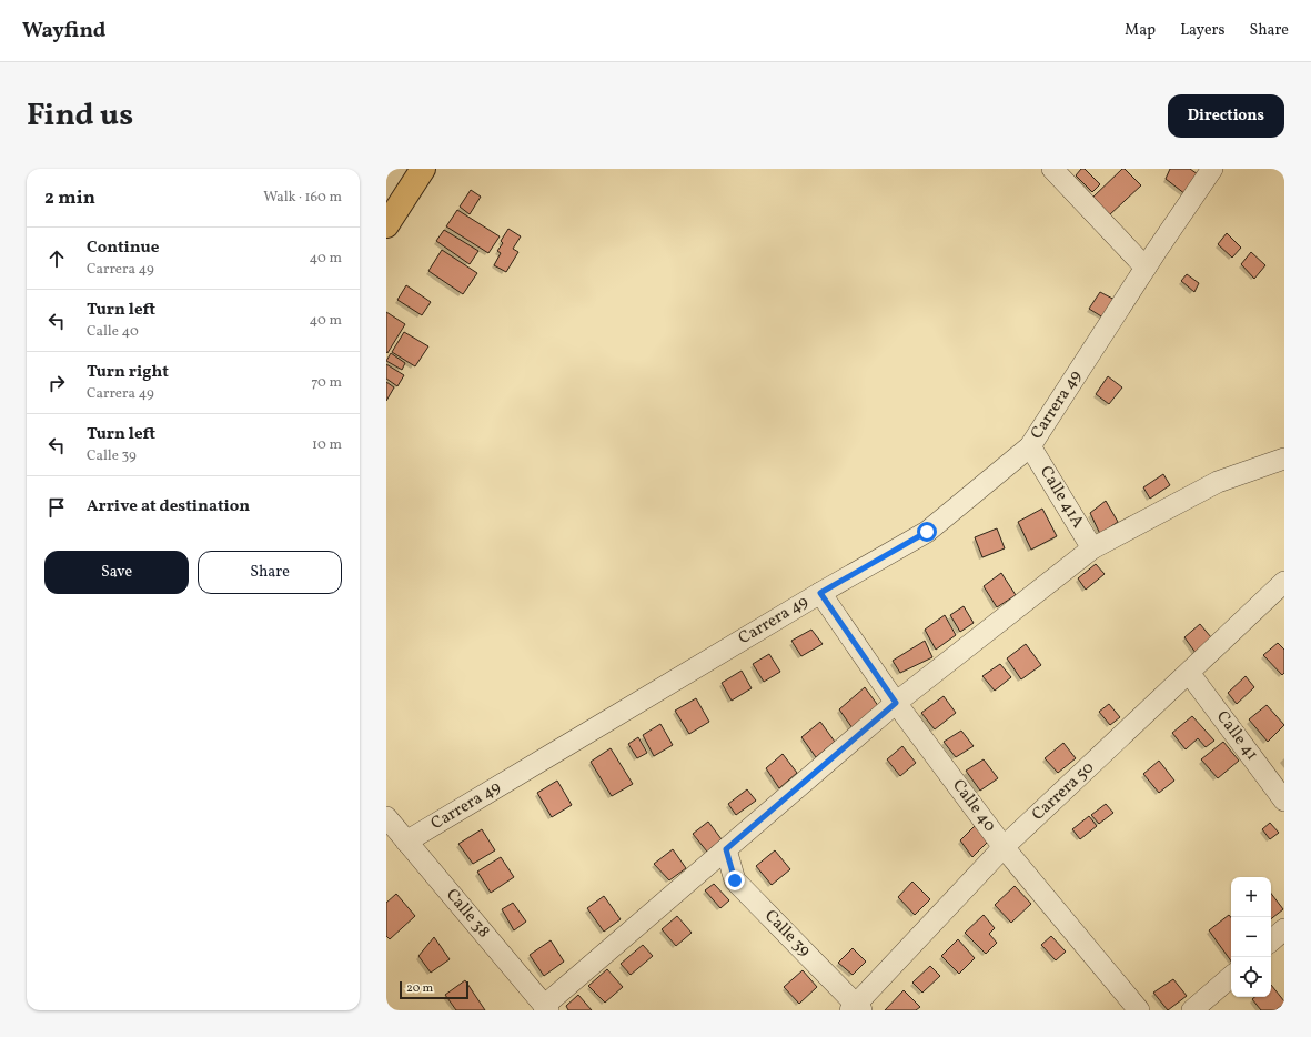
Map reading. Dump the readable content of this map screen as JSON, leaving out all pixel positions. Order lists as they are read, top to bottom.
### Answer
{
  "streets": {
    "street": [
      "Carrera 49",
      "Calle 41A",
      "Calle 41",
      "Carrera 50",
      "Calle 40",
      "Calle 38",
      "Calle 39"
    ]
  },
  "crossings": [
    ["Carrera 49", "Calle 41A"],
    ["Carrera 49", "Calle 40"],
    ["Carrera 49", "Calle 38"],
    ["Calle 41", "Carrera 50"],
    ["Carrera 50", "Calle 40"],
    ["Carrera 50", "Calle 39"]
  ],
  "scale_bar": "20 m",
  "page": {
    "header": "Wayfind",
    "nav": ["Map", "Layers", "Share"],
    "title": "Find us",
    "buttons": [
      "Directions",
      ["Save", "Share"]
    ],
    "heading": ["2 min", "Walk · 160 m"],
    "list": [
      ["Continue", "Carrera 49", "40 m"],
      ["Turn left", "Calle 40", "40 m"],
      ["Turn right", "Carrera 49", "70 m"],
      ["Turn left", "Calle 39", "10 m"],
      "Arrive at destination"
    ],
    "map_buttons": ["+", "−"],
    "scale": "20 m"
  }
}
